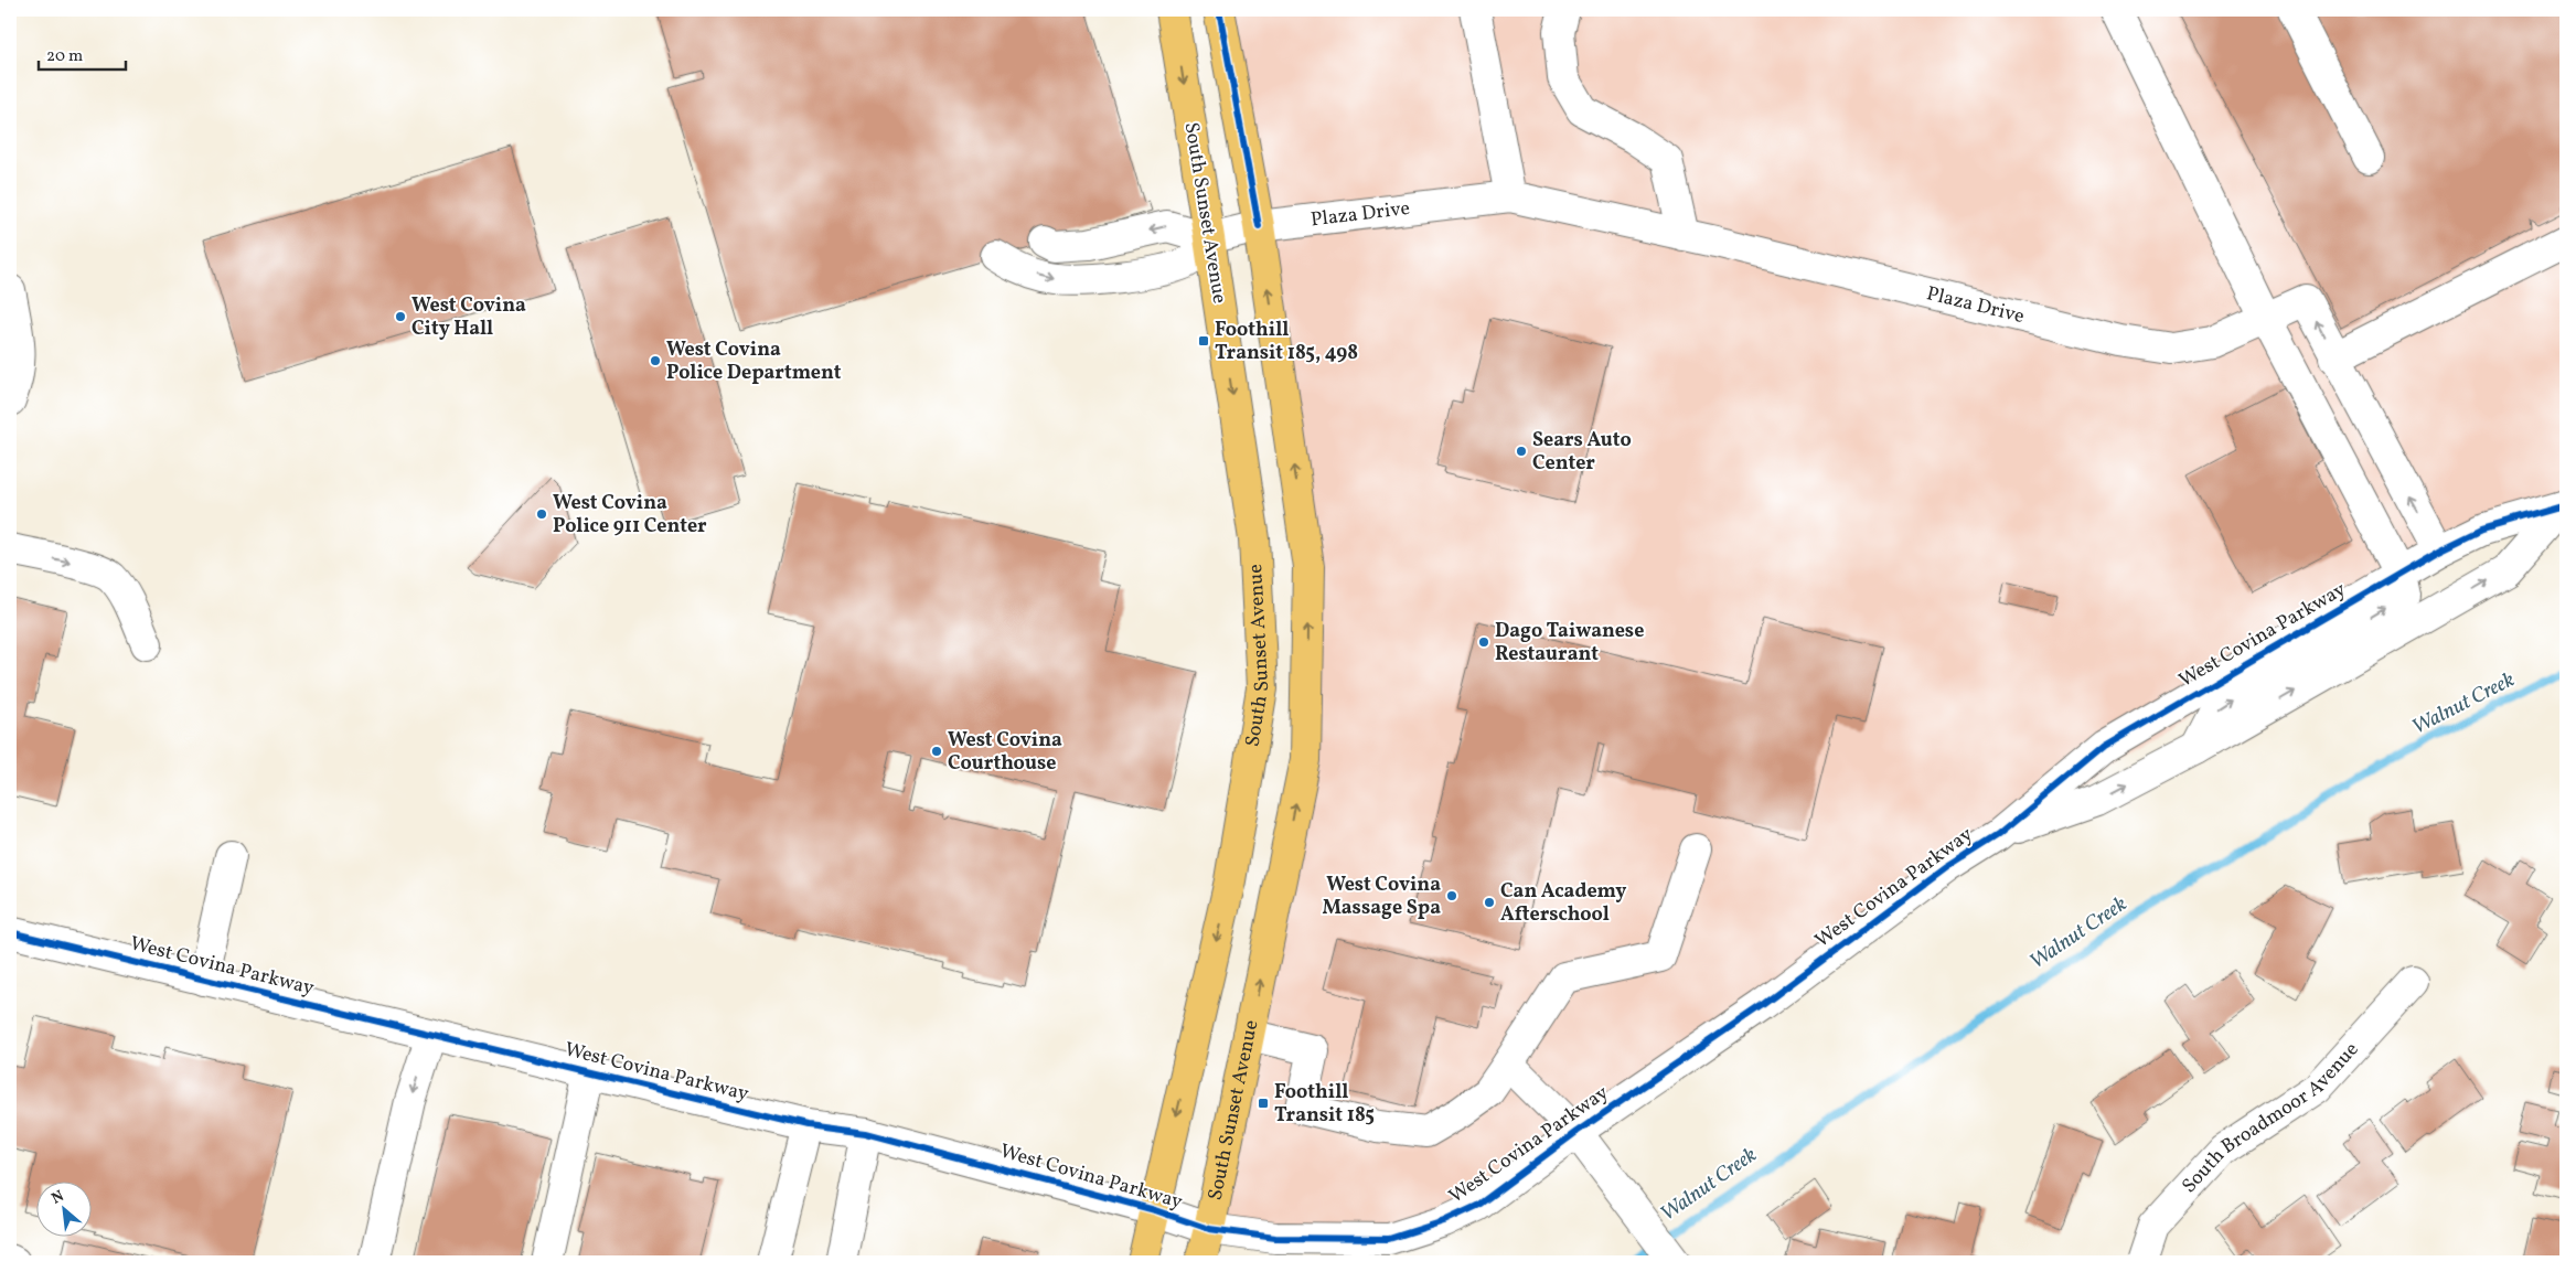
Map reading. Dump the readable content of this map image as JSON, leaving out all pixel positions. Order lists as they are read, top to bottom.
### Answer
{
  "streets": {
    "main road": ["South Sunset Avenue"],
    "street": ["Plaza Drive", "West Covina Parkway", "South Broadmoor Avenue"]
  },
  "crossings": [
    ["South Sunset Avenue", "Plaza Drive"],
    ["South Sunset Avenue", "West Covina Parkway"]
  ],
  "water": ["Walnut Creek"],
  "places": {
    "other": [
      "West Covina City Hall",
      "West Covina Police Department",
      "Sears Auto Center",
      "West Covina Police 911 Center",
      "Dago Taiwanese Restaurant",
      "West Covina Courthouse",
      "West Covina Massage Spa",
      "Can Academy Afterschool"
    ],
    "transit": ["Foothill Transit 185, 498", "Foothill Transit 185"]
  },
  "scale_bar": "20 m",
  "north": "top left"
}
